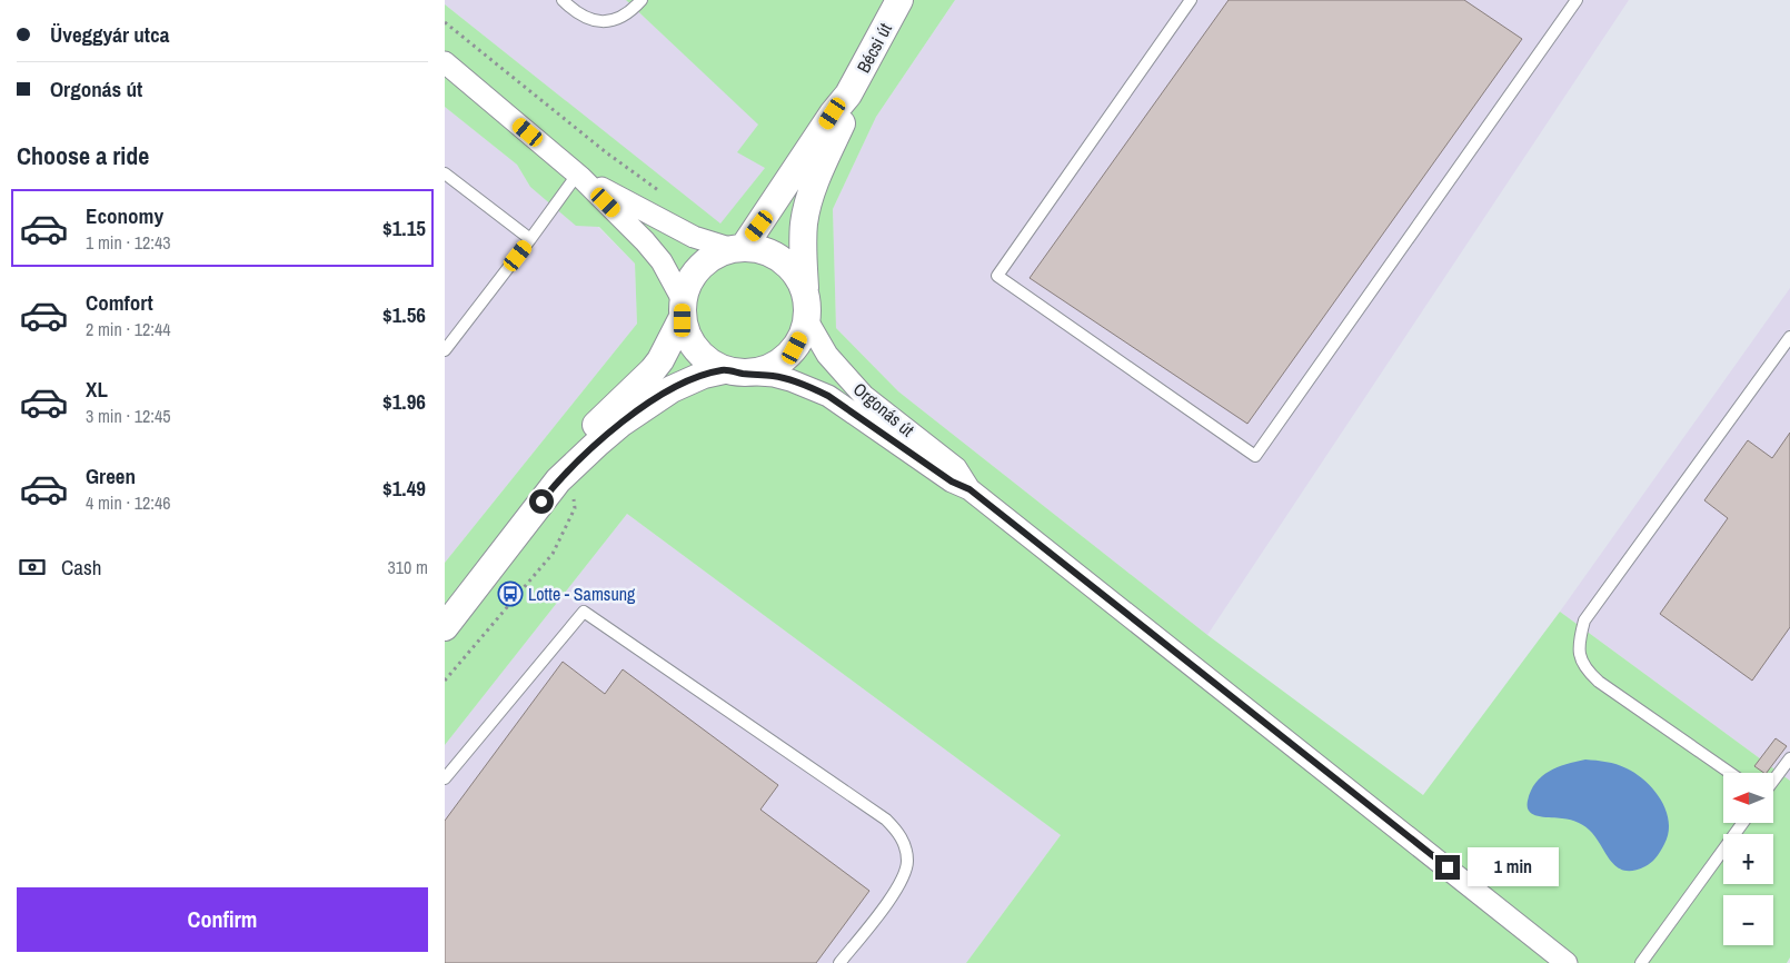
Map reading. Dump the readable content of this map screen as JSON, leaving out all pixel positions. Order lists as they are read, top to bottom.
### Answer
{
  "streets": {
    "street": ["Bécsi út", "Orgonás út"]
  },
  "places": {
    "bus stop": ["Lotte - Samsung"]
  },
  "north": "left",
  "page": {
    "banner": ["Üveggyár utca", "Orgonás út"],
    "heading": "Choose a ride",
    "list": [
      {
        "name": "Economy",
        "note": "1 min · 12:43",
        "value": "$1.15"
      },
      {
        "name": "Comfort",
        "note": "2 min · 12:44",
        "value": "$1.56"
      },
      {
        "name": "XL",
        "note": "3 min · 12:45",
        "value": "$1.96"
      },
      {
        "name": "Green",
        "note": "4 min · 12:46",
        "value": "$1.49"
      }
    ],
    "pay": ["Cash", "310 m"],
    "map_buttons": ["+", "−"],
    "bubble": "1 min",
    "buttons": "Confirm"
  }
}
